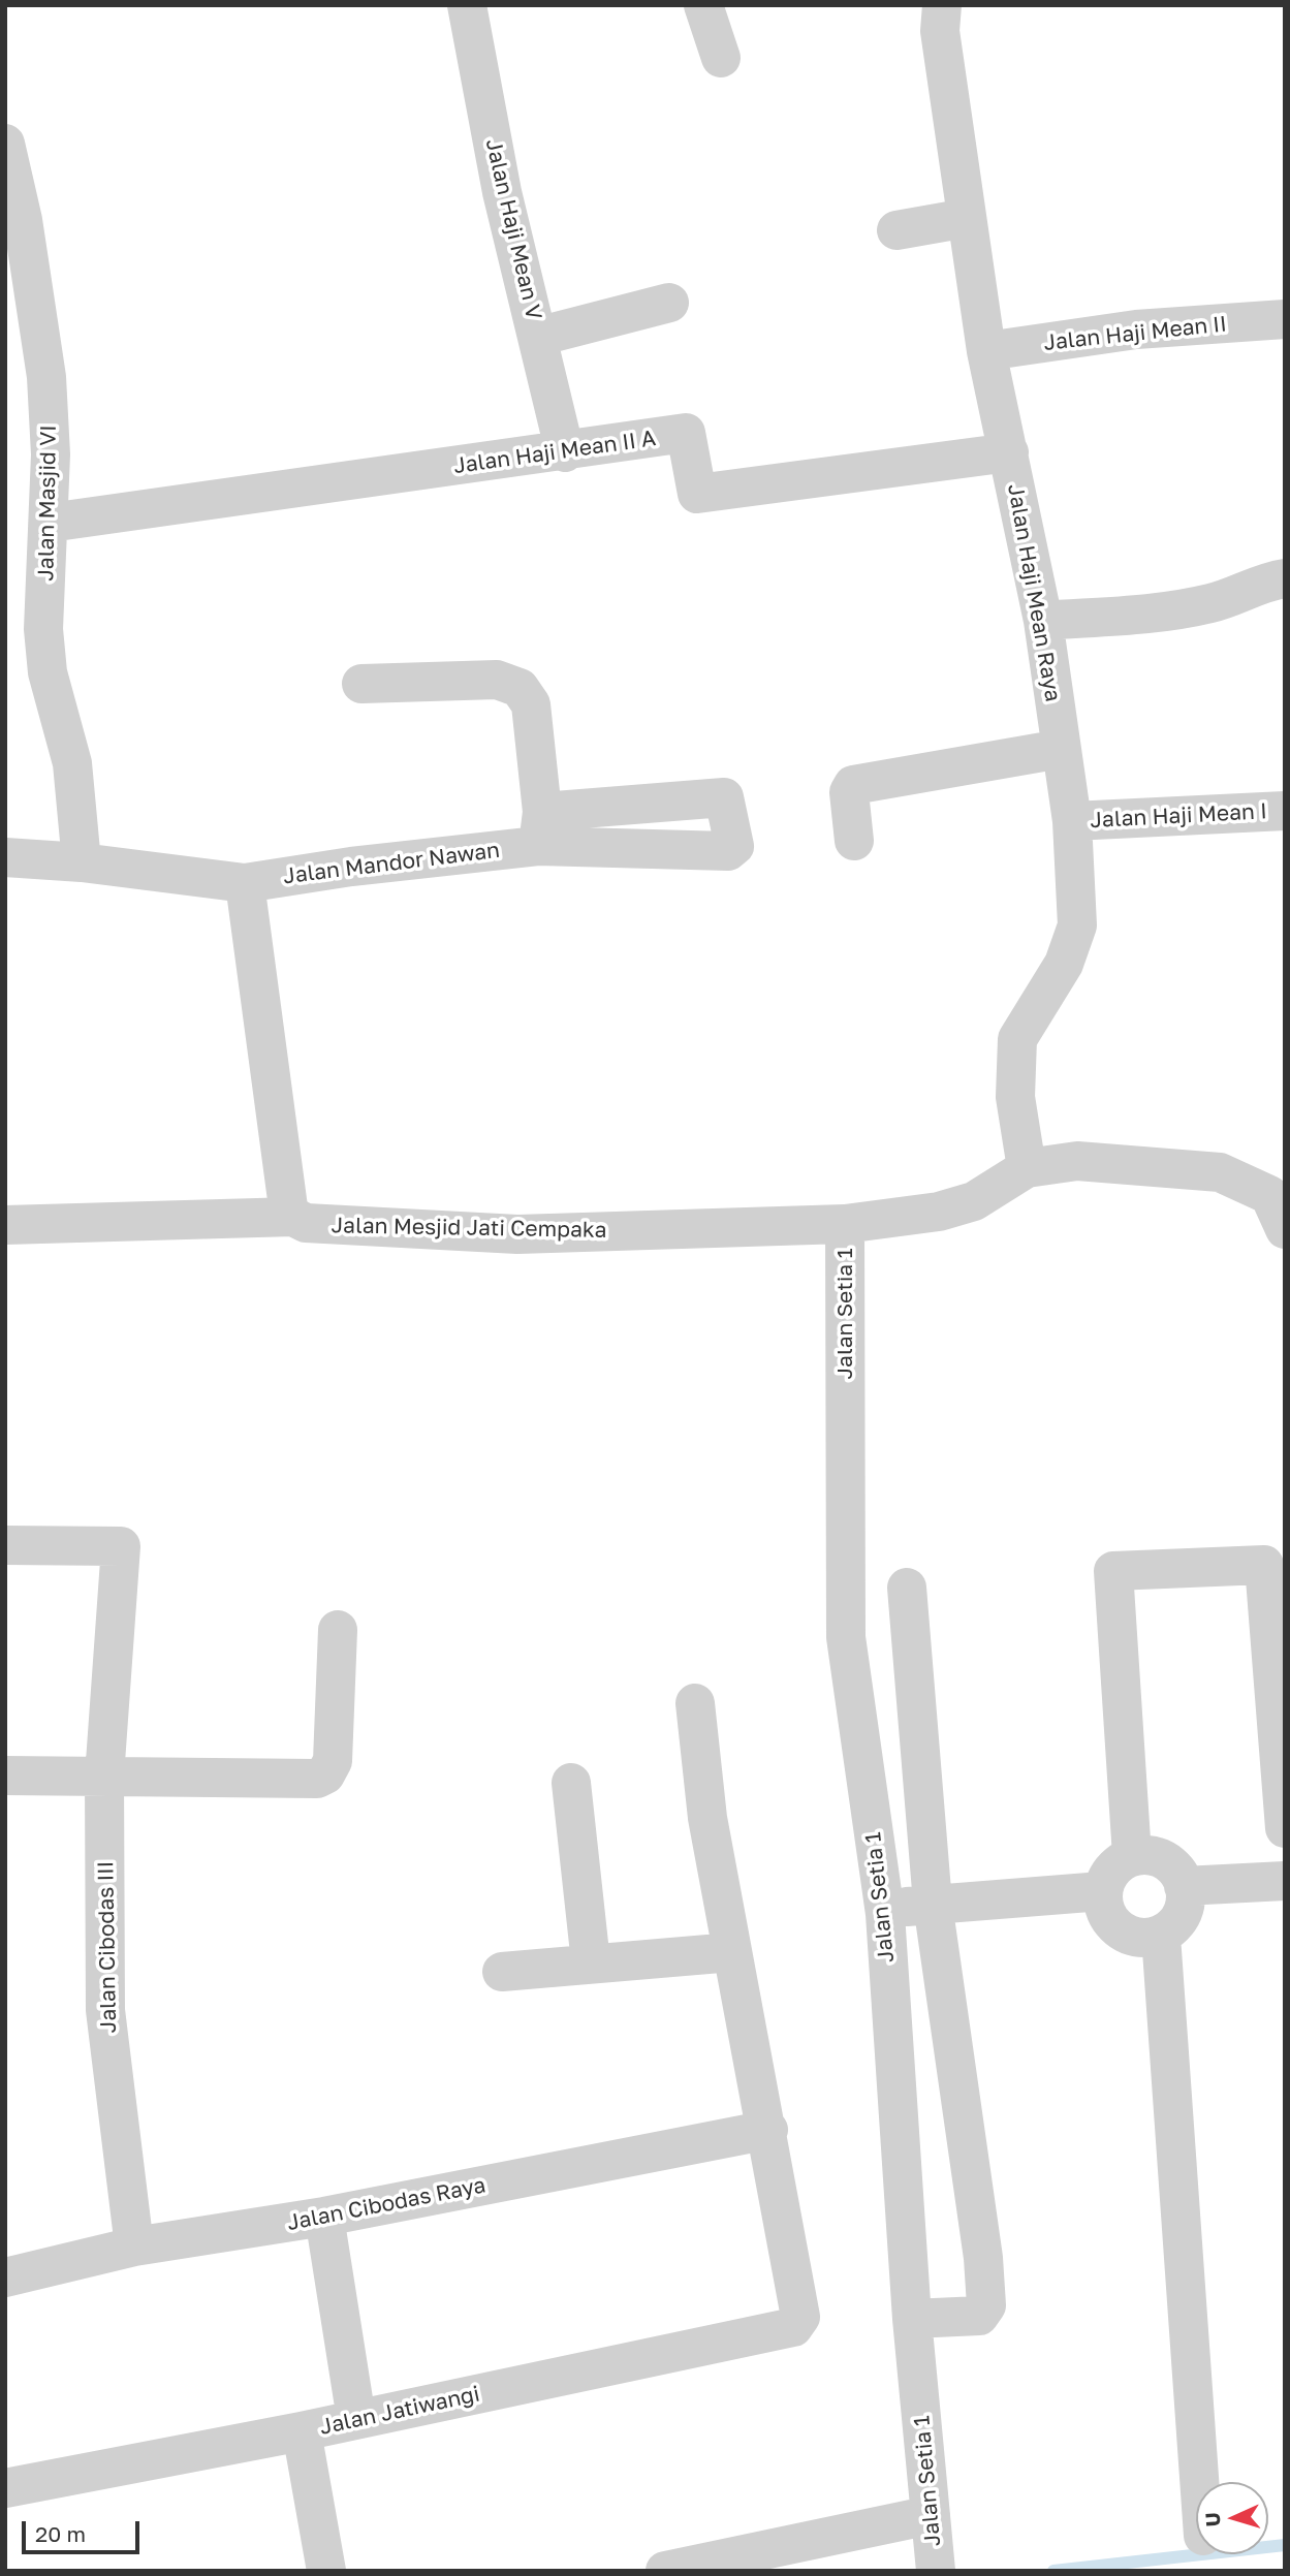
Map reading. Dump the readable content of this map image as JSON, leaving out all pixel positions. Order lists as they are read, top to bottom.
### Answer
{
  "streets": {
    "street": [
      "Jalan Haji Mean V",
      "Jalan Haji Mean II",
      "Jalan Haji Mean II A",
      "Jalan Masjid VI",
      "Jalan Haji Mean Raya",
      "Jalan Haji Mean I",
      "Jalan Mandor Nawan",
      "Jalan Mesjid Jati Cempaka",
      "Jalan Setia 1",
      "Jalan Cibodas III",
      "Jalan Cibodas Raya",
      "Jalan Jatiwangi"
    ]
  },
  "crossings": [
    ["Jalan Haji Mean V", "Jalan Haji Mean II A"],
    ["Jalan Haji Mean II", "Jalan Haji Mean Raya"],
    ["Jalan Haji Mean II A", "Jalan Masjid VI"],
    ["Jalan Haji Mean II A", "Jalan Haji Mean Raya"],
    ["Jalan Haji Mean Raya", "Jalan Haji Mean I"],
    ["Jalan Haji Mean Raya", "Jalan Mesjid Jati Cempaka"],
    ["Jalan Mesjid Jati Cempaka", "Jalan Setia 1"],
    ["Jalan Cibodas III", "Jalan Cibodas Raya"],
    ["Jalan Cibodas Raya", "Jalan Jatiwangi"]
  ],
  "scale_bar": "20 m",
  "north": "left"
}
